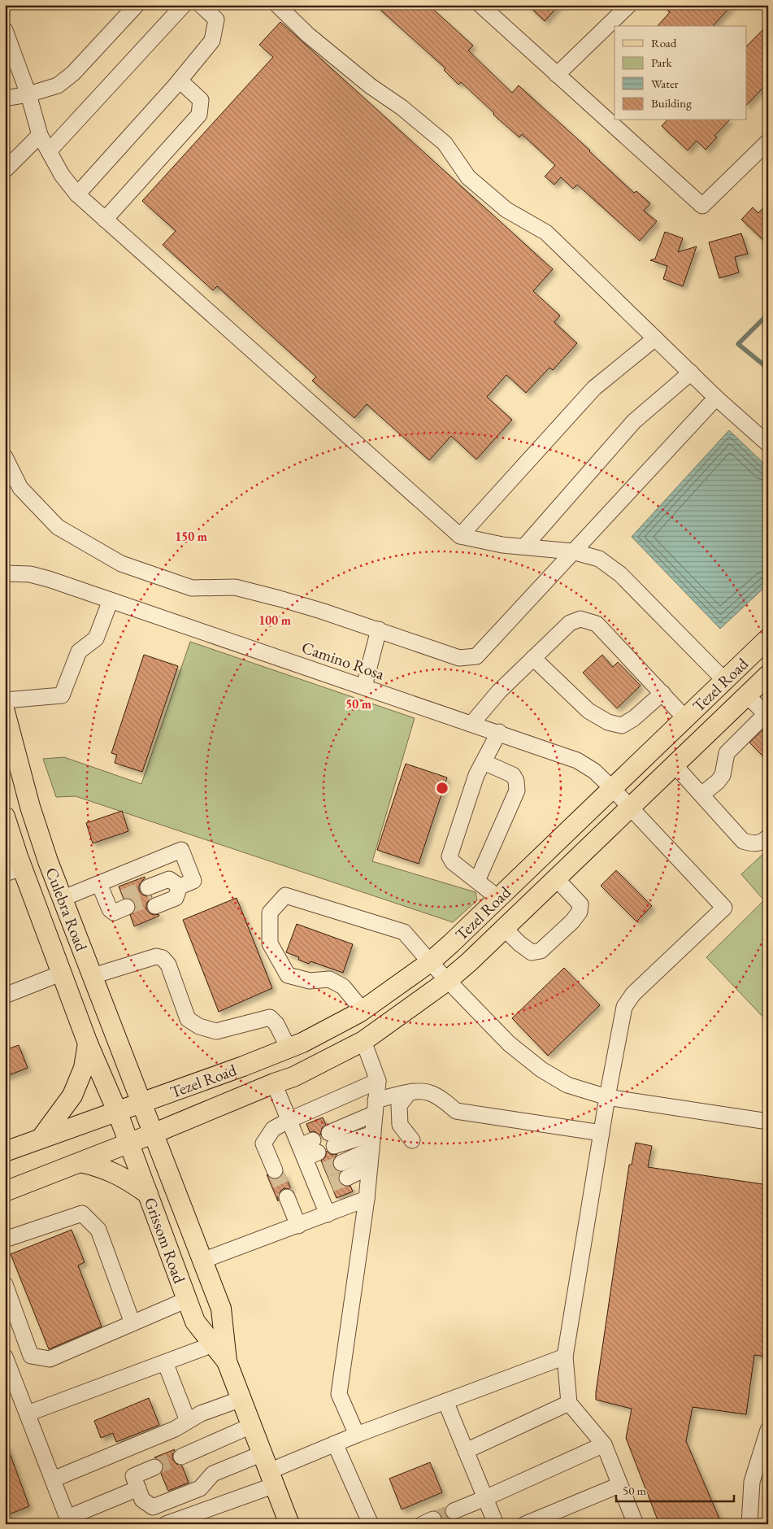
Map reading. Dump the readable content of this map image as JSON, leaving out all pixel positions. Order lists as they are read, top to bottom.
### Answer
{
  "streets": {
    "main road": ["Tezel Road", "Culebra Road", "Grissom Road"],
    "street": ["Camino Rosa"]
  },
  "crossings": [
    ["Camino Rosa", "Tezel Road"],
    ["Tezel Road", "Culebra Road"],
    ["Tezel Road", "Grissom Road"],
    ["Culebra Road", "Grissom Road"]
  ],
  "legend": [
    "Road",
    "Park",
    "Water",
    "Building"
  ],
  "scale_bar": "50 m",
  "rings": ["150 m", "100 m", "50 m"]
}
